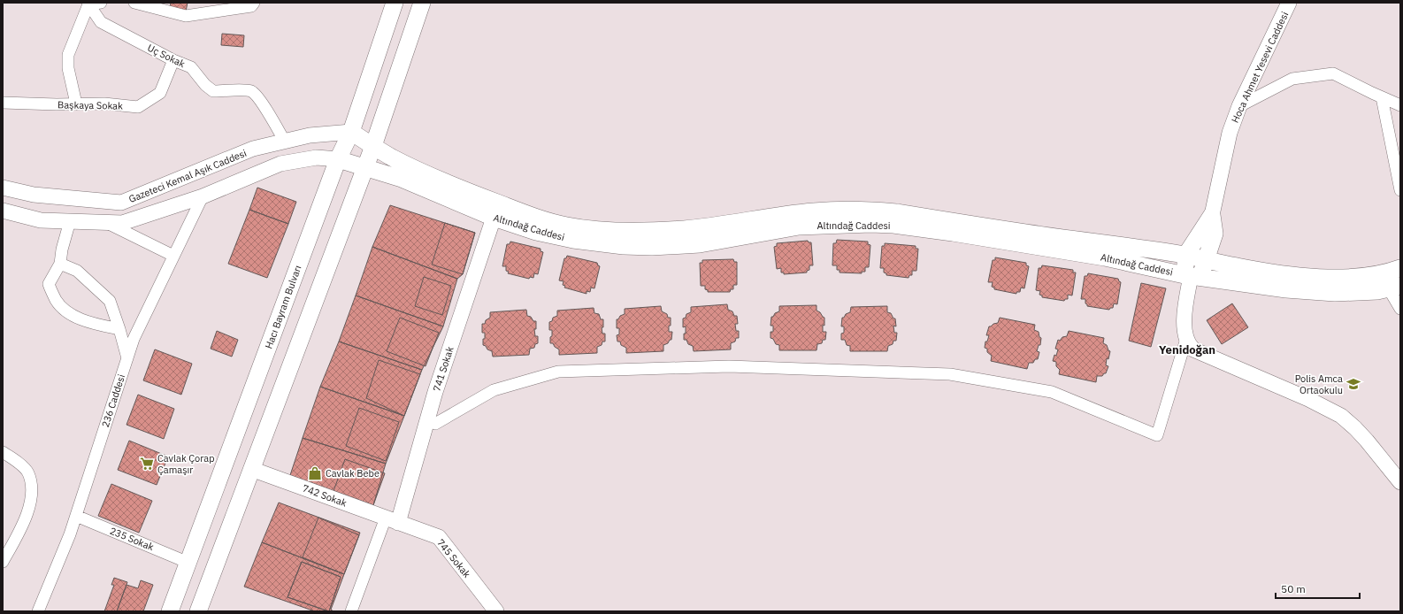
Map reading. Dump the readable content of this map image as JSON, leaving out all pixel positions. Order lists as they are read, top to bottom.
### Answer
{
  "streets": {
    "main road": ["Hoca Ahmet Yesevi Caddesi", "Altındağ Caddesi", "Hacı Bayram Bulvarı"],
    "street": [
      "Uç Sokak",
      "Başkaya Sokak",
      "Gazeteci Kemal Aşık Caddesi",
      "741 Sokak",
      "236 Caddesi",
      "742 Sokak",
      "235 Sokak",
      "745 Sokak"
    ]
  },
  "crossings": [
    ["Uç Sokak", "Başkaya Sokak"],
    ["Uç Sokak", "Gazeteci Kemal Aşık Caddesi"],
    ["Hoca Ahmet Yesevi Caddesi", "Altındağ Caddesi"],
    ["Gazeteci Kemal Aşık Caddesi", "Altındağ Caddesi"],
    ["Gazeteci Kemal Aşık Caddesi", "Hacı Bayram Bulvarı"],
    ["Gazeteci Kemal Aşık Caddesi", "236 Caddesi"],
    ["Altındağ Caddesi", "Hacı Bayram Bulvarı"],
    ["Altındağ Caddesi", "741 Sokak"],
    ["Hacı Bayram Bulvarı", "235 Sokak"],
    ["741 Sokak", "742 Sokak"],
    ["741 Sokak", "745 Sokak"],
    ["236 Caddesi", "235 Sokak"],
    ["742 Sokak", "745 Sokak"]
  ],
  "districts": ["Yenidoğan"],
  "places": {
    "school or university": ["Polis Amca Ortaokulu"],
    "supermarket": ["Cavlak Çorap Çamaşır"],
    "shop": ["Cavlak Bebe"]
  },
  "scale_bar": "50 m"
}
